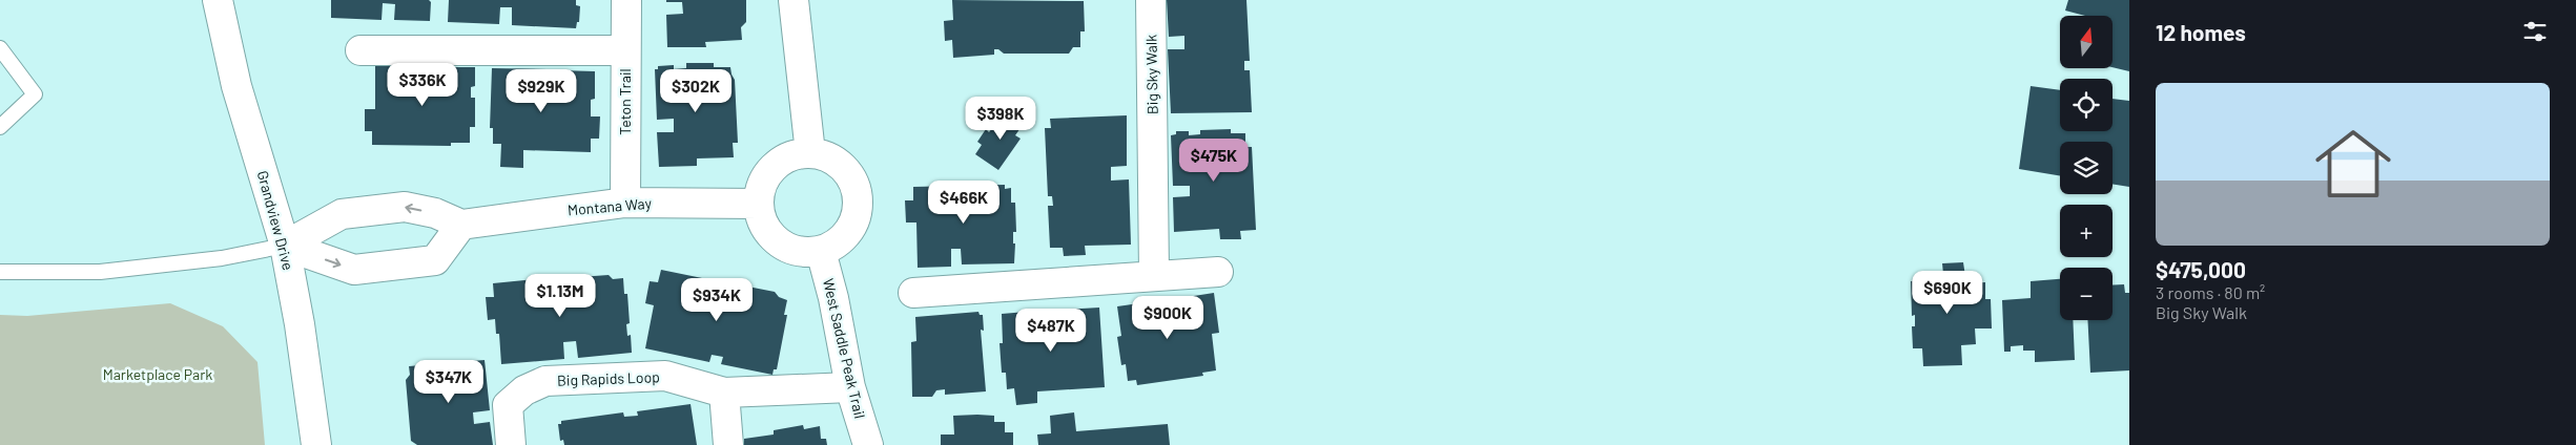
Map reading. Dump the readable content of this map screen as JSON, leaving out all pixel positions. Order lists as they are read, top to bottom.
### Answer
{
  "streets": {
    "street": [
      "Big Sky Walk",
      "Teton Trail",
      "Montana Way",
      "Grandview Drive",
      "West Saddle Peak Trail",
      "Big Rapids Loop"
    ]
  },
  "crossings": [
    ["Teton Trail", "Montana Way"],
    ["Montana Way", "West Saddle Peak Trail"],
    ["West Saddle Peak Trail", "Big Rapids Loop"]
  ],
  "parks": ["Marketplace Park"],
  "north": "top",
  "page": {
    "heading": "12 homes",
    "map_buttons": ["+", "−"],
    "price": [
      "$336K",
      "$929K",
      "$302K",
      "$398K",
      "$475K",
      "$466K",
      "$690K",
      "$1.13M",
      "$934K",
      "$900K",
      "$487K",
      "$347K"
    ],
    "list": [
      {
        "name": "$475,000",
        "note": "3 rooms · 80 m² · Big Sky Walk"
      }
    ]
  }
}
